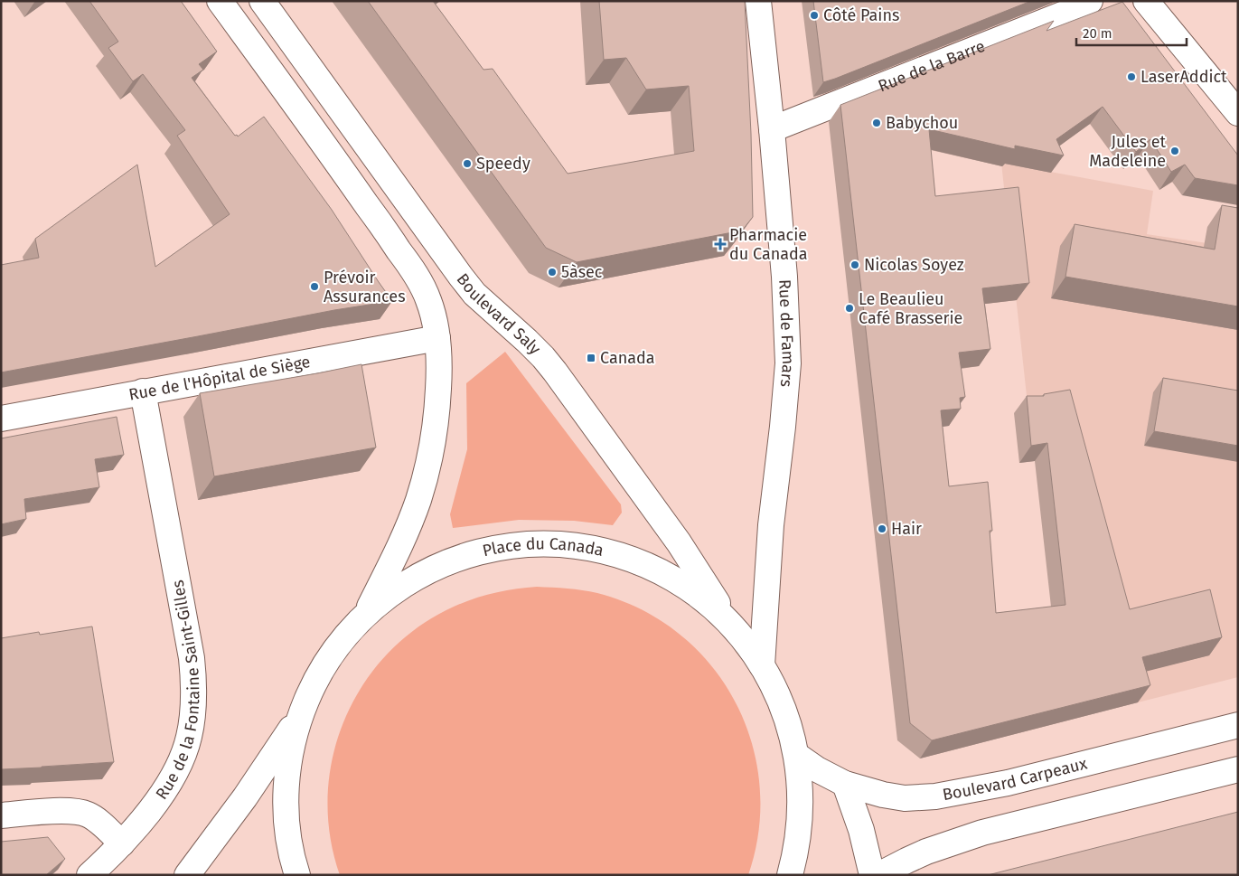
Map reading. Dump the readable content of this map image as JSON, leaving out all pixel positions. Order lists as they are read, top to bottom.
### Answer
{
  "streets": {
    "main road": [
      "Rue de la Barre",
      "Boulevard Saly",
      "Rue de Famars",
      "Rue de l'Hôpital de Siège",
      "Place du Canada",
      "Rue de la Fontaine Saint-Gilles",
      "Boulevard Carpeaux"
    ]
  },
  "crossings": [
    ["Rue de la Barre", "Rue de Famars"],
    ["Boulevard Saly", "Place du Canada"],
    ["Rue de Famars", "Place du Canada"],
    ["Rue de l'Hôpital de Siège", "Rue de la Fontaine Saint-Gilles"],
    ["Place du Canada", "Boulevard Carpeaux"]
  ],
  "places": {
    "other": [
      "Côté Pains",
      "LaserAddict",
      "Babychou",
      "Jules et Madeleine",
      "Speedy",
      "Nicolas Soyez",
      "5àsec",
      "Prévoir Assurances",
      "Le Beaulieu Café Brasserie",
      "Hair"
    ],
    "health": ["Pharmacie du Canada"],
    "transit": ["Canada"]
  },
  "scale_bar": "20 m"
}
